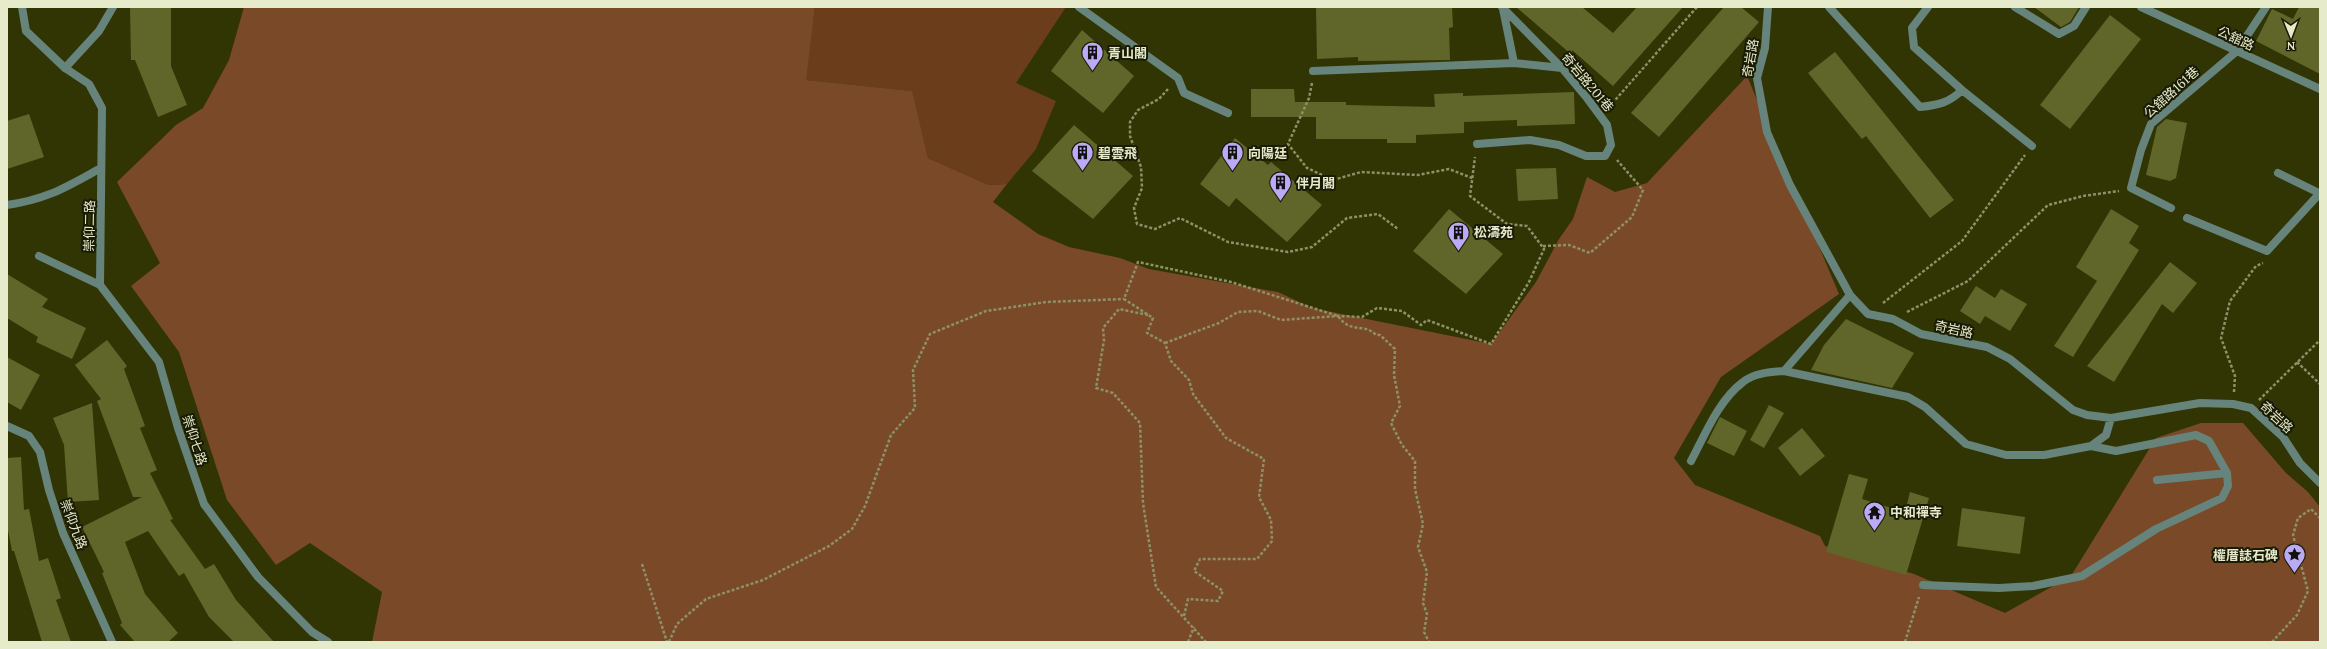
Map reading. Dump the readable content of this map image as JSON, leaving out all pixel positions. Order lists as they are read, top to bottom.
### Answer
{
  "streets": {
    "street": [
      "公舘路",
      "奇岩路",
      "奇岩路201巷",
      "公舘路161巷",
      "崇仰二路",
      "崇仰七路",
      "崇仰九路"
    ]
  },
  "crossings": [
    ["公舘路", "公舘路161巷"],
    ["崇仰二路", "崇仰七路"]
  ],
  "places": {
    "building": [
      "青山閣",
      "碧雲飛",
      "向陽廷",
      "伴月閣",
      "松濤苑"
    ],
    "temple": ["中和禪寺"],
    "place": ["權厝誌石碑"]
  },
  "north": "bottom"
}
